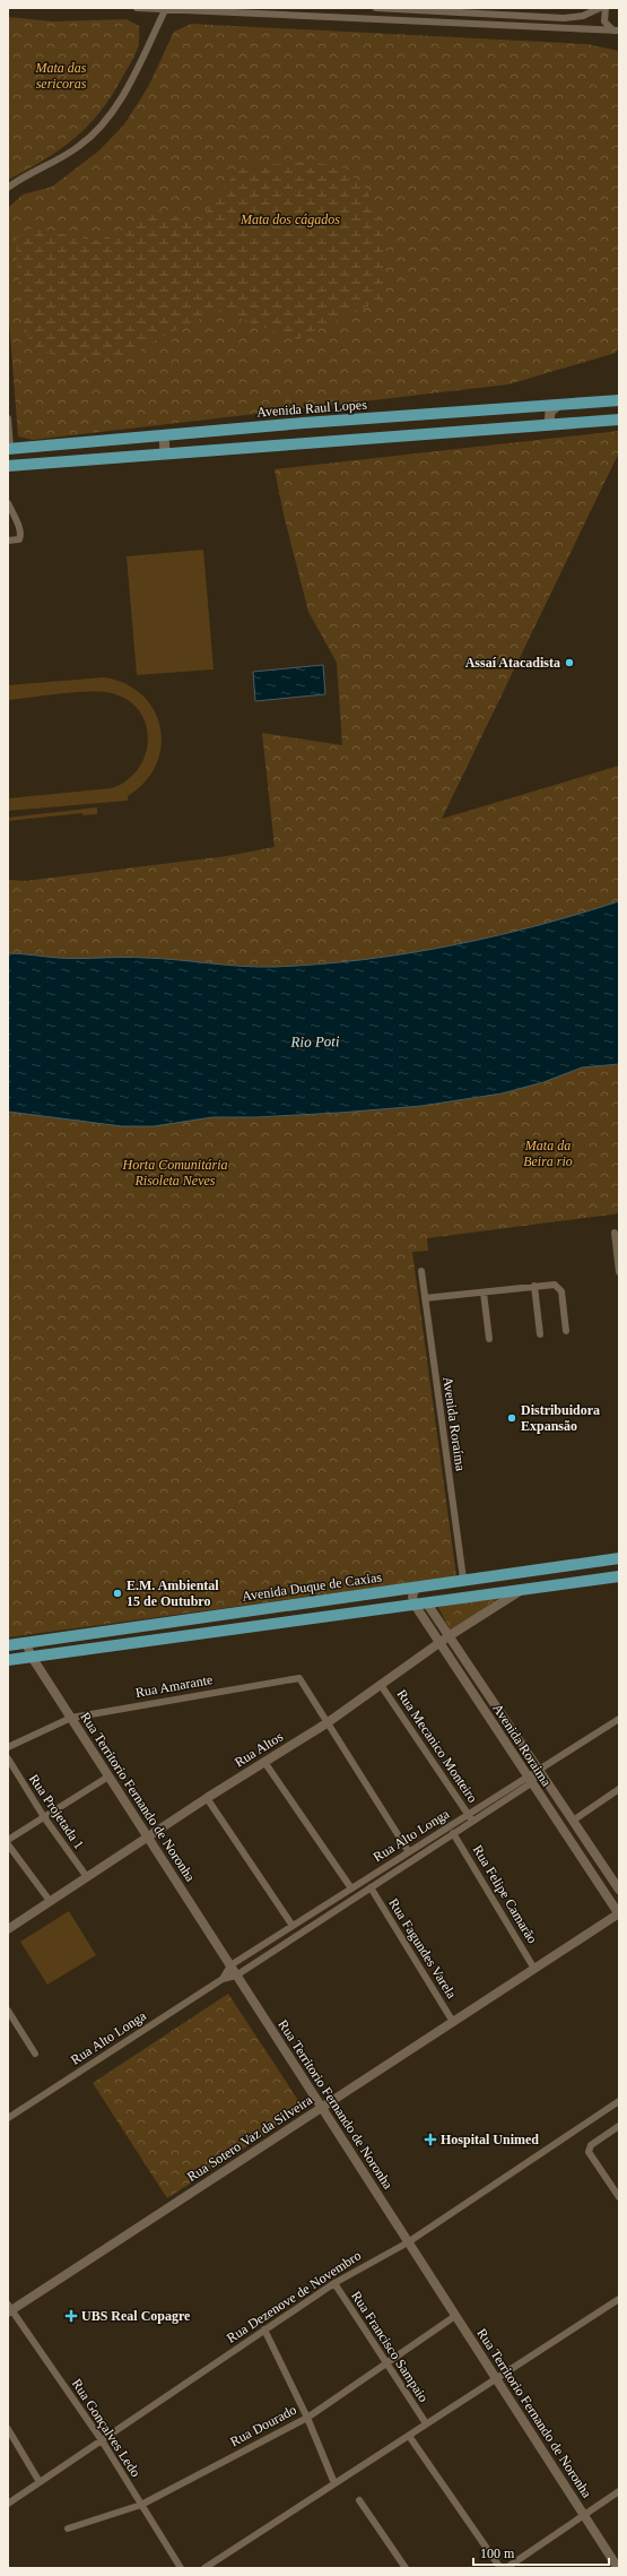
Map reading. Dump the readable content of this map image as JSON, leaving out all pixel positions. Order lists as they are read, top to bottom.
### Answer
{
  "streets": {
    "main road": ["Avenida Raul Lopes", "Avenida Duque de Caxias"],
    "street": [
      "Avenida Roraíma",
      "Rua Amarante",
      "Avenida Roraima",
      "Rua Mecanico Monteiro",
      "Rua Altos",
      "Rua Territorio Fernando de Noronha",
      "Rua Projetada 1",
      "Rua Alto Longa",
      "Rua Felipe Camarão",
      "Rua Fagundes Varela",
      "Rua Sotero Vaz da Silveira",
      "Rua Dezenove de Novembro",
      "Rua Francisco Sampaio",
      "Rua Dourado",
      "Rua Gonçalves Ledo"
    ]
  },
  "crossings": [
    ["Avenida Roraíma", "Avenida Duque de Caxias"],
    ["Avenida Duque de Caxias", "Rua Territorio Fernando de Noronha"],
    ["Rua Amarante", "Rua Altos"],
    ["Rua Amarante", "Rua Territorio Fernando de Noronha"],
    ["Rua Amarante", "Rua Alto Longa"],
    ["Avenida Roraima", "Rua Altos"],
    ["Avenida Roraima", "Rua Alto Longa"],
    ["Avenida Roraima", "Rua Sotero Vaz da Silveira"],
    ["Rua Mecanico Monteiro", "Rua Altos"],
    ["Rua Mecanico Monteiro", "Rua Alto Longa"],
    ["Rua Altos", "Rua Territorio Fernando de Noronha"],
    ["Rua Altos", "Rua Projetada 1"],
    ["Rua Territorio Fernando de Noronha", "Rua Alto Longa"],
    ["Rua Territorio Fernando de Noronha", "Rua Sotero Vaz da Silveira"],
    ["Rua Territorio Fernando de Noronha", "Rua Dezenove de Novembro"],
    ["Rua Territorio Fernando de Noronha", "Rua Dourado"],
    ["Rua Alto Longa", "Rua Felipe Camarão"],
    ["Rua Alto Longa", "Rua Fagundes Varela"],
    ["Rua Felipe Camarão", "Rua Sotero Vaz da Silveira"],
    ["Rua Fagundes Varela", "Rua Sotero Vaz da Silveira"],
    ["Rua Sotero Vaz da Silveira", "Rua Gonçalves Ledo"],
    ["Rua Dezenove de Novembro", "Rua Francisco Sampaio"],
    ["Rua Dezenove de Novembro", "Rua Gonçalves Ledo"],
    ["Rua Francisco Sampaio", "Rua Dourado"],
    ["Rua Dourado", "Rua Gonçalves Ledo"]
  ],
  "water": ["Rio Poti"],
  "parks": [
    "Mata das sericoras",
    "Mata dos cágados",
    "Mata da Beira rio",
    "Horta Comunitária Risoleta Neves"
  ],
  "places": {
    "other": ["Assaí Atacadista", "Distribuidora Expansão", "E.M. Ambiental 15 de Outubro"],
    "health": ["Hospital Unimed", "UBS Real Copagre"]
  },
  "scale_bar": "100 m"
}
